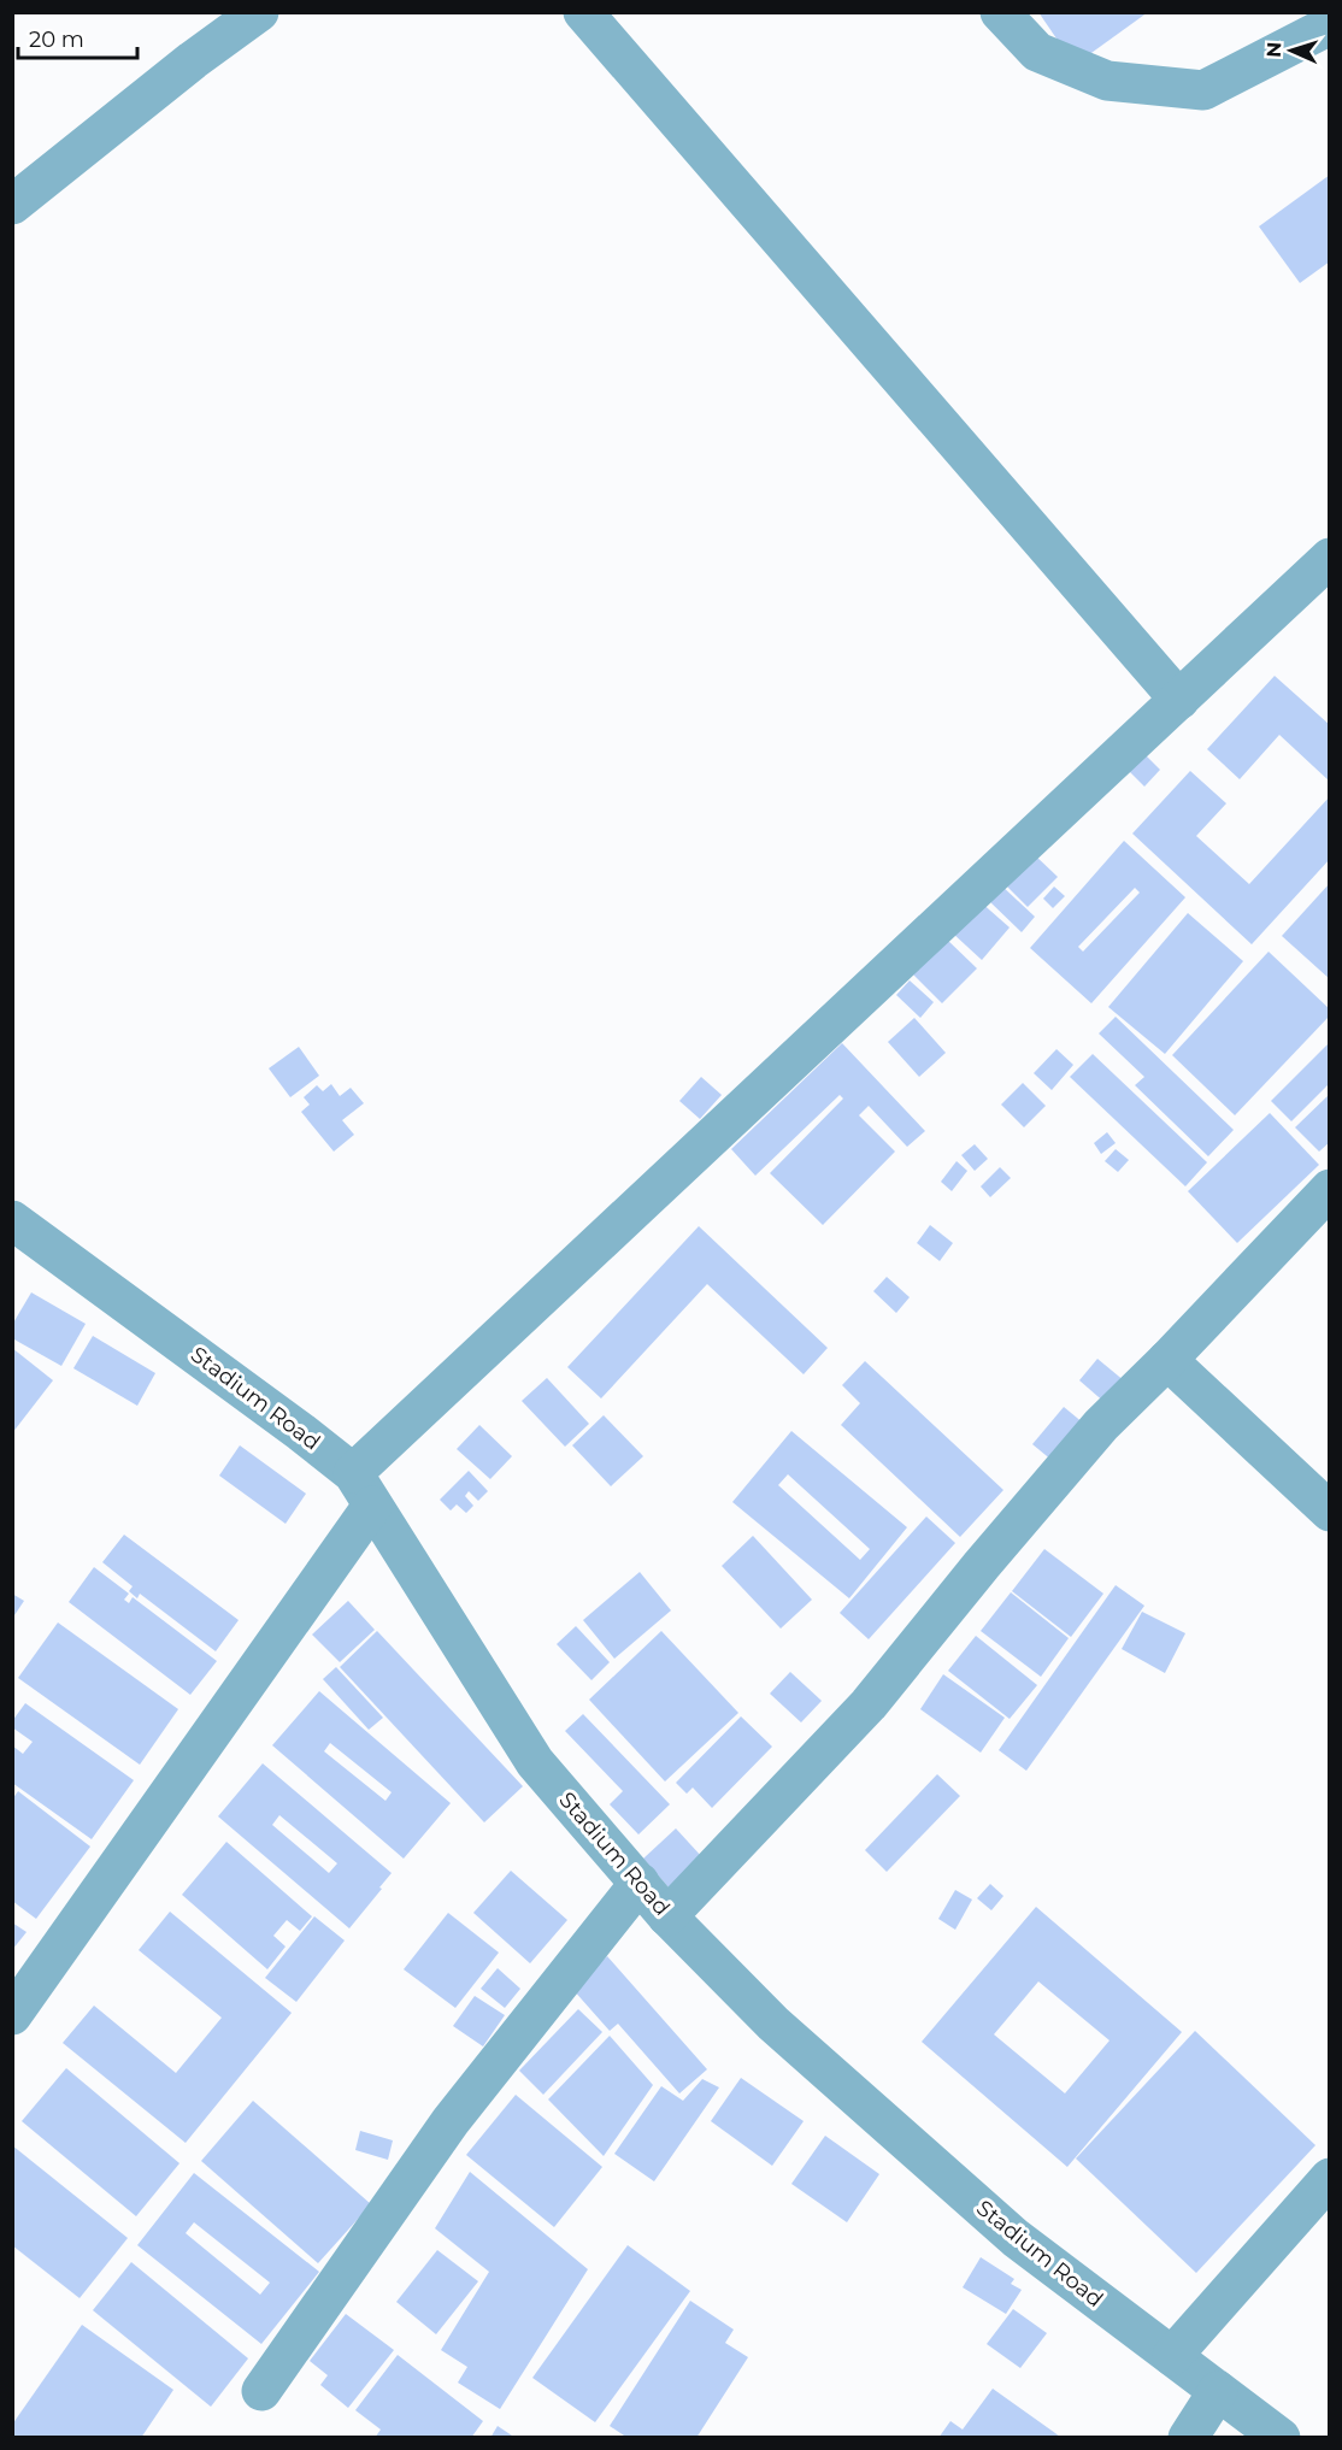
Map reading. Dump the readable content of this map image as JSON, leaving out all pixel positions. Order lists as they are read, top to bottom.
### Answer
{
  "streets": {
    "street": ["Stadium Road"]
  },
  "scale_bar": "20 m",
  "north": "left"
}
